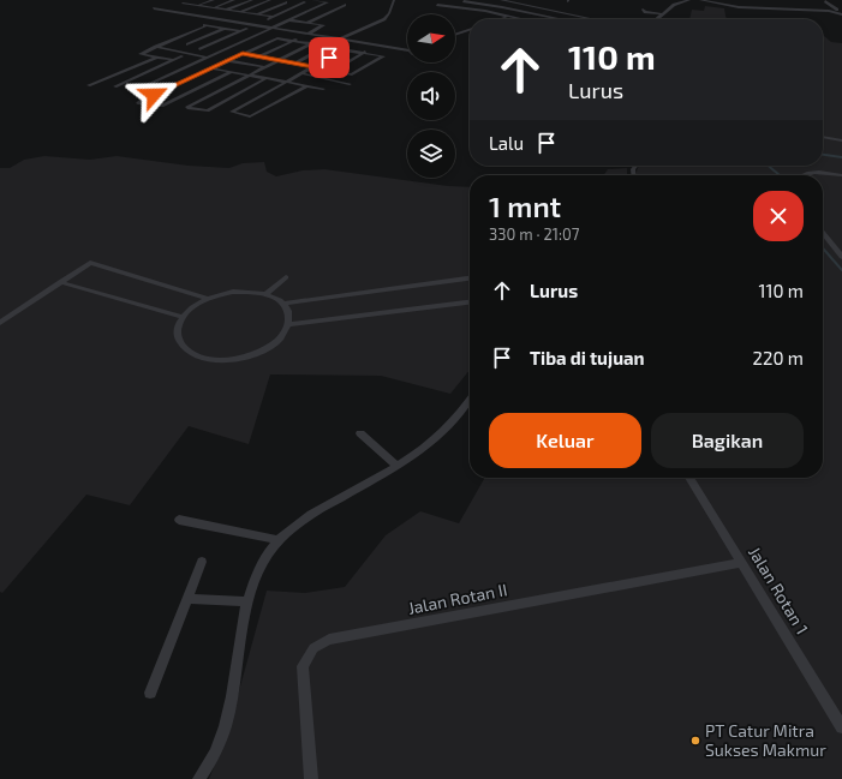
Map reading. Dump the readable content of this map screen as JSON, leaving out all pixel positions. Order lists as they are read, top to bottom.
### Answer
{
  "streets": {
    "street": ["Jalan Rotan 1", "Jalan Rotan II"]
  },
  "crossings": [
    ["Jalan Rotan 1", "Jalan Rotan II"]
  ],
  "places": ["PT Catur Mitra Sukses Makmur"],
  "north": "right",
  "page": {
    "turn": ["110 m", "Lurus"],
    "then": "Lalu",
    "heading": ["1 mnt", "330 m · 21:07"],
    "list": [
      {
        "name": "Lurus",
        "value": "110 m"
      },
      {
        "name": "Tiba di tujuan",
        "value": "220 m"
      }
    ],
    "buttons": ["Keluar", "Bagikan"]
  }
}
